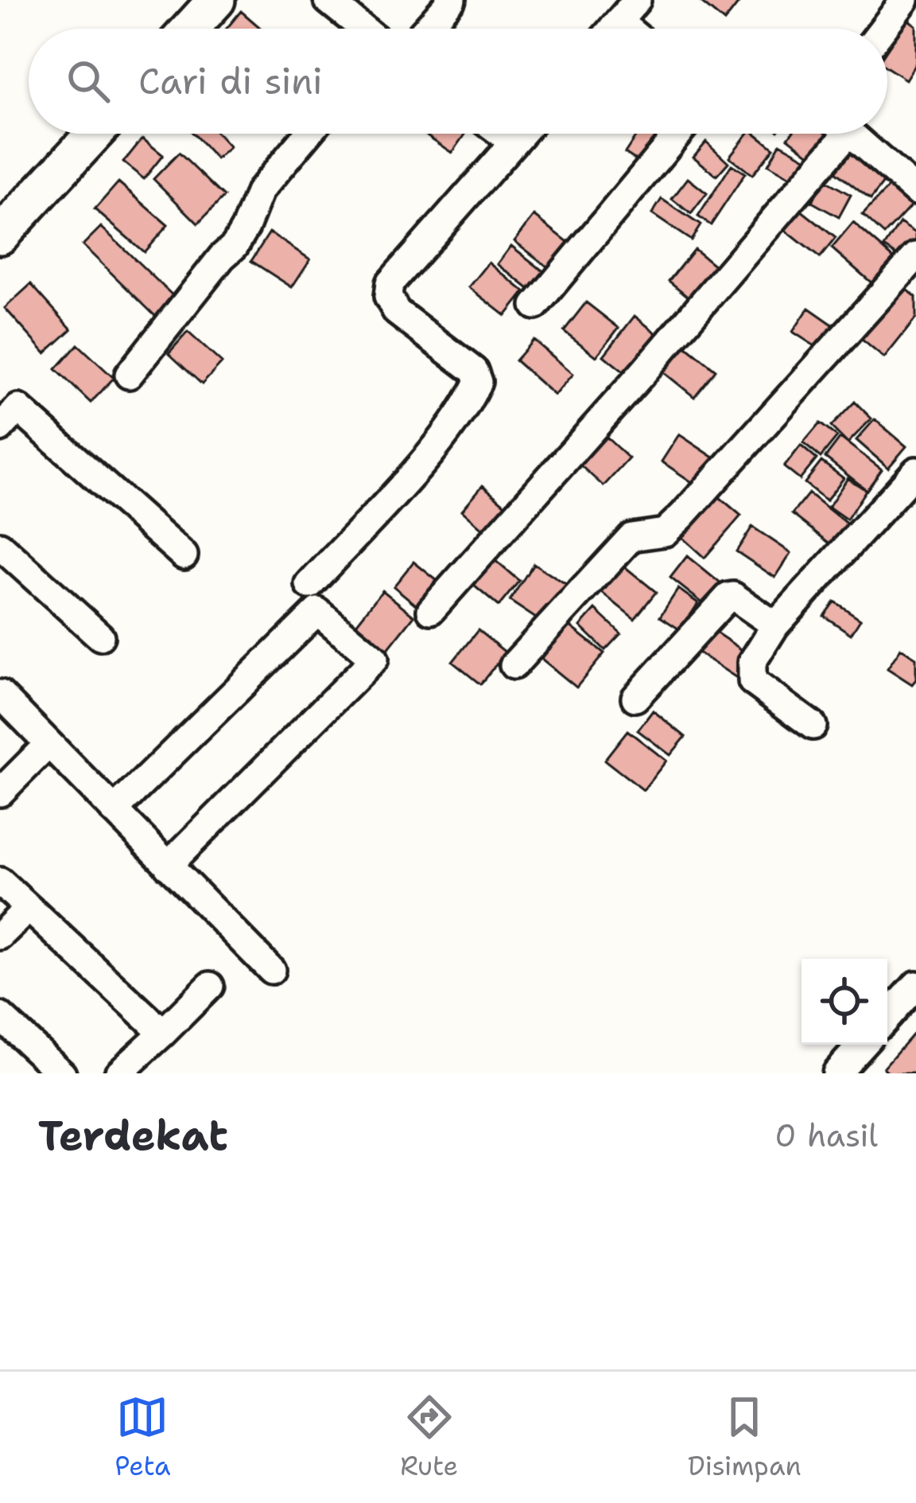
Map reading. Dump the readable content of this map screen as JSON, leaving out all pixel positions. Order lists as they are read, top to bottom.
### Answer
{
  "page": {
    "search": "Cari di sini",
    "heading": ["Terdekat", "0 hasil"],
    "nav": ["Peta", "Rute", "Disimpan"]
  }
}
